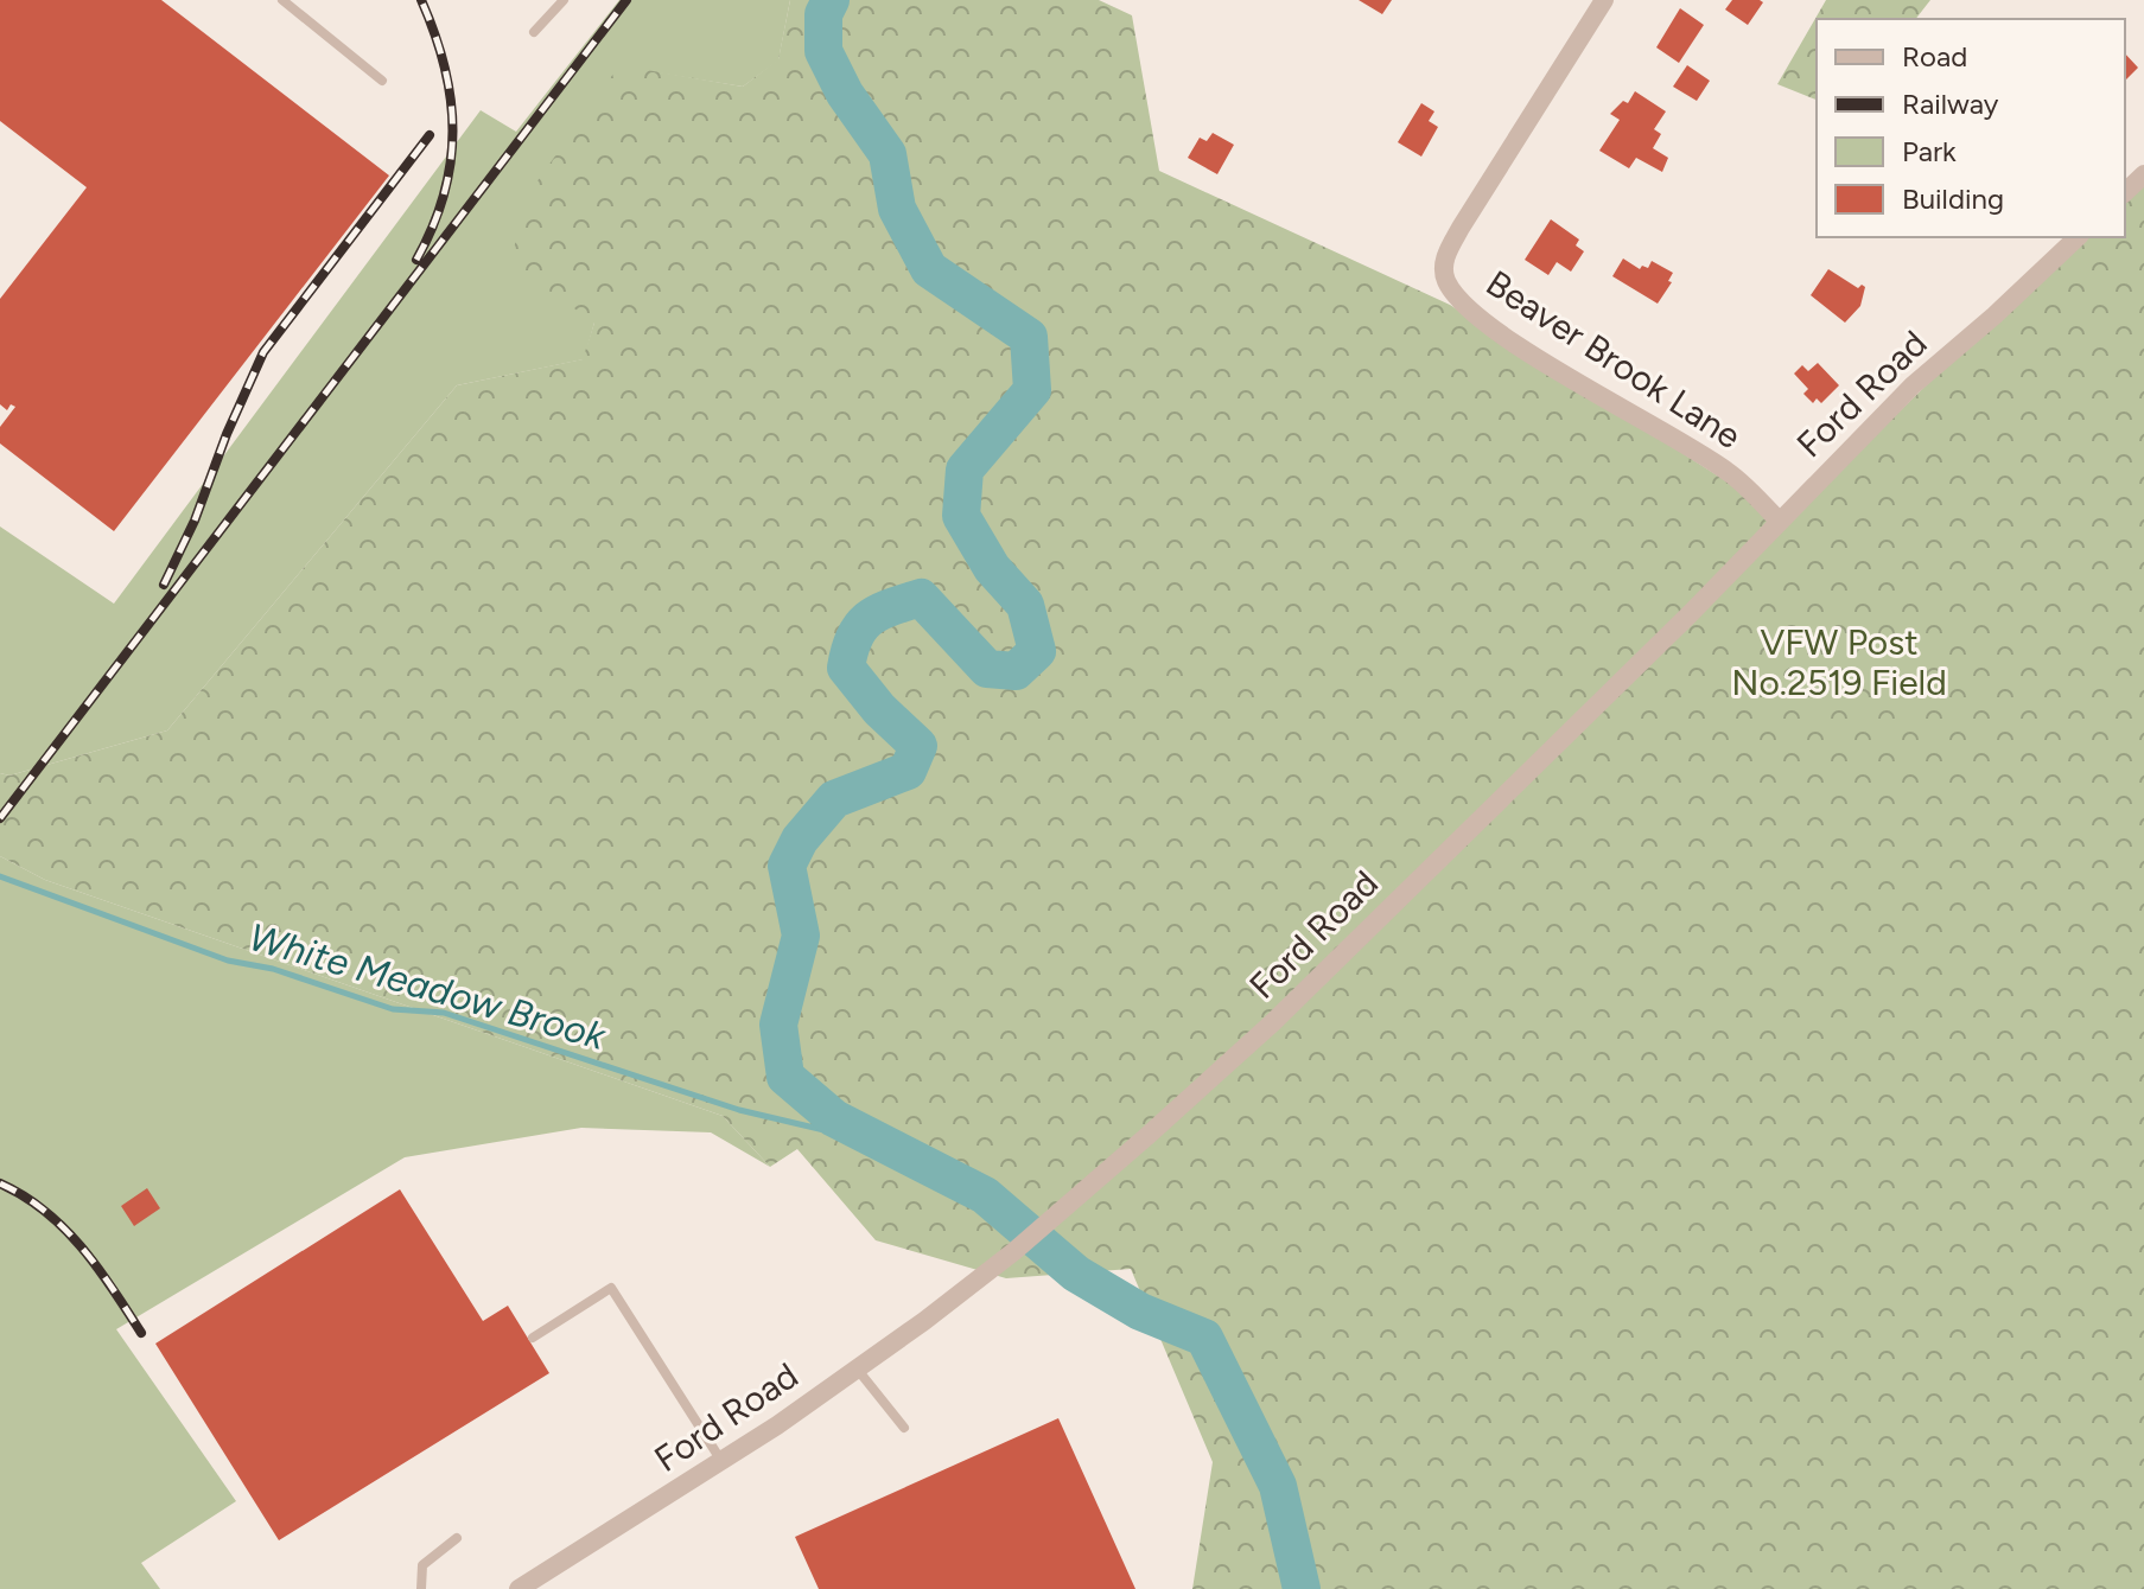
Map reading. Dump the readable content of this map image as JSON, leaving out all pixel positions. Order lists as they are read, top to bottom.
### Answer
{
  "streets": {
    "street": ["Beaver Brook Lane", "Ford Road"]
  },
  "crossings": [
    ["Beaver Brook Lane", "Ford Road"]
  ],
  "water": ["White Meadow Brook"],
  "parks": ["VFW Post No.2519 Field"],
  "legend": [
    "Road",
    "Railway",
    "Park",
    "Building"
  ]
}
